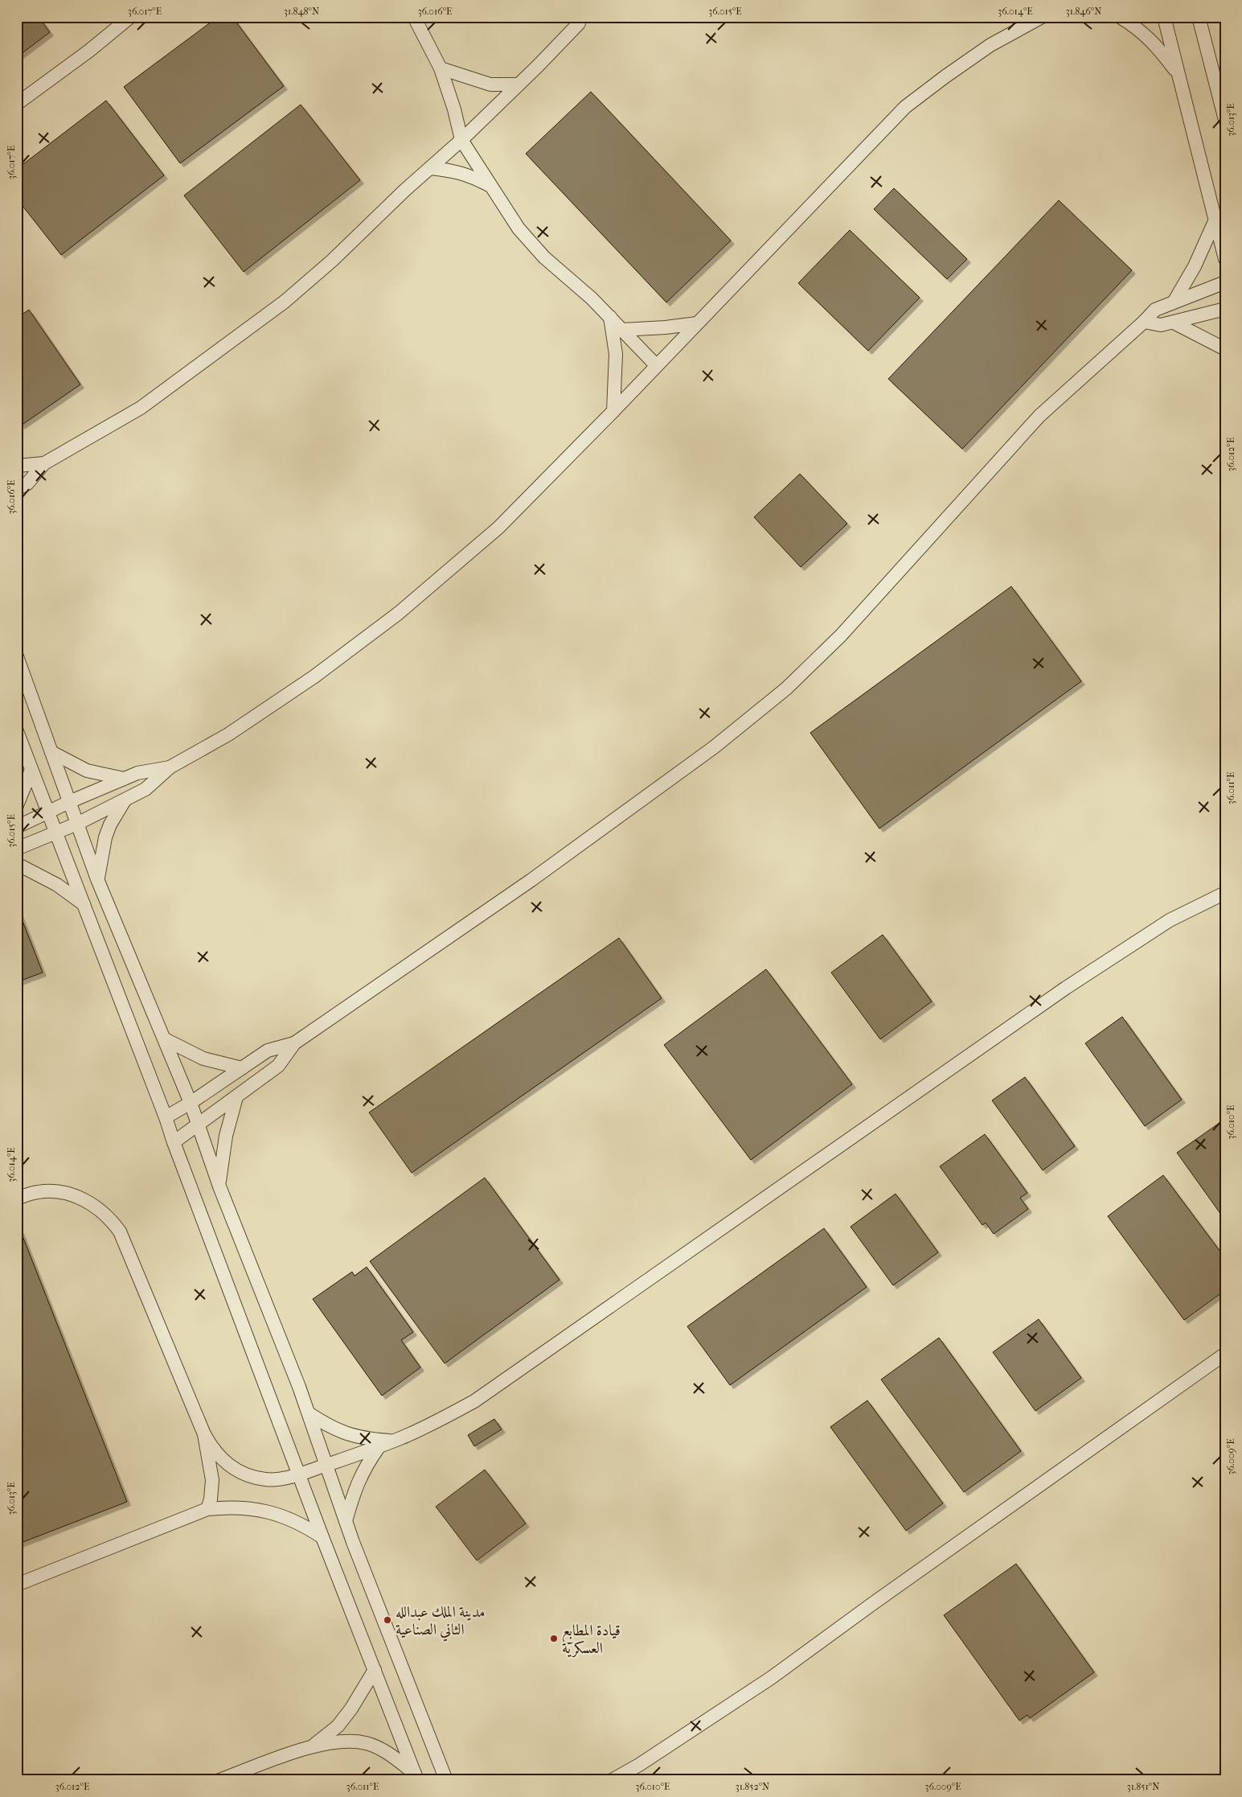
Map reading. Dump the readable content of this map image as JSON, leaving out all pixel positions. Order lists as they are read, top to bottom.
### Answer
{
  "places": ["مدينة الملك عبدالله الثاني الصناعية", "قيادة المطابع العسكرية"],
  "coordinates": [
    "36.017°E",
    "31.848°N",
    "36.016°E",
    "36.015°E",
    "36.014°E",
    "31.846°N",
    "36.013°E",
    "36.012°E",
    "36.011°E",
    "36.010°E",
    "36.009°E",
    "31.852°N",
    "31.851°N"
  ]
}
